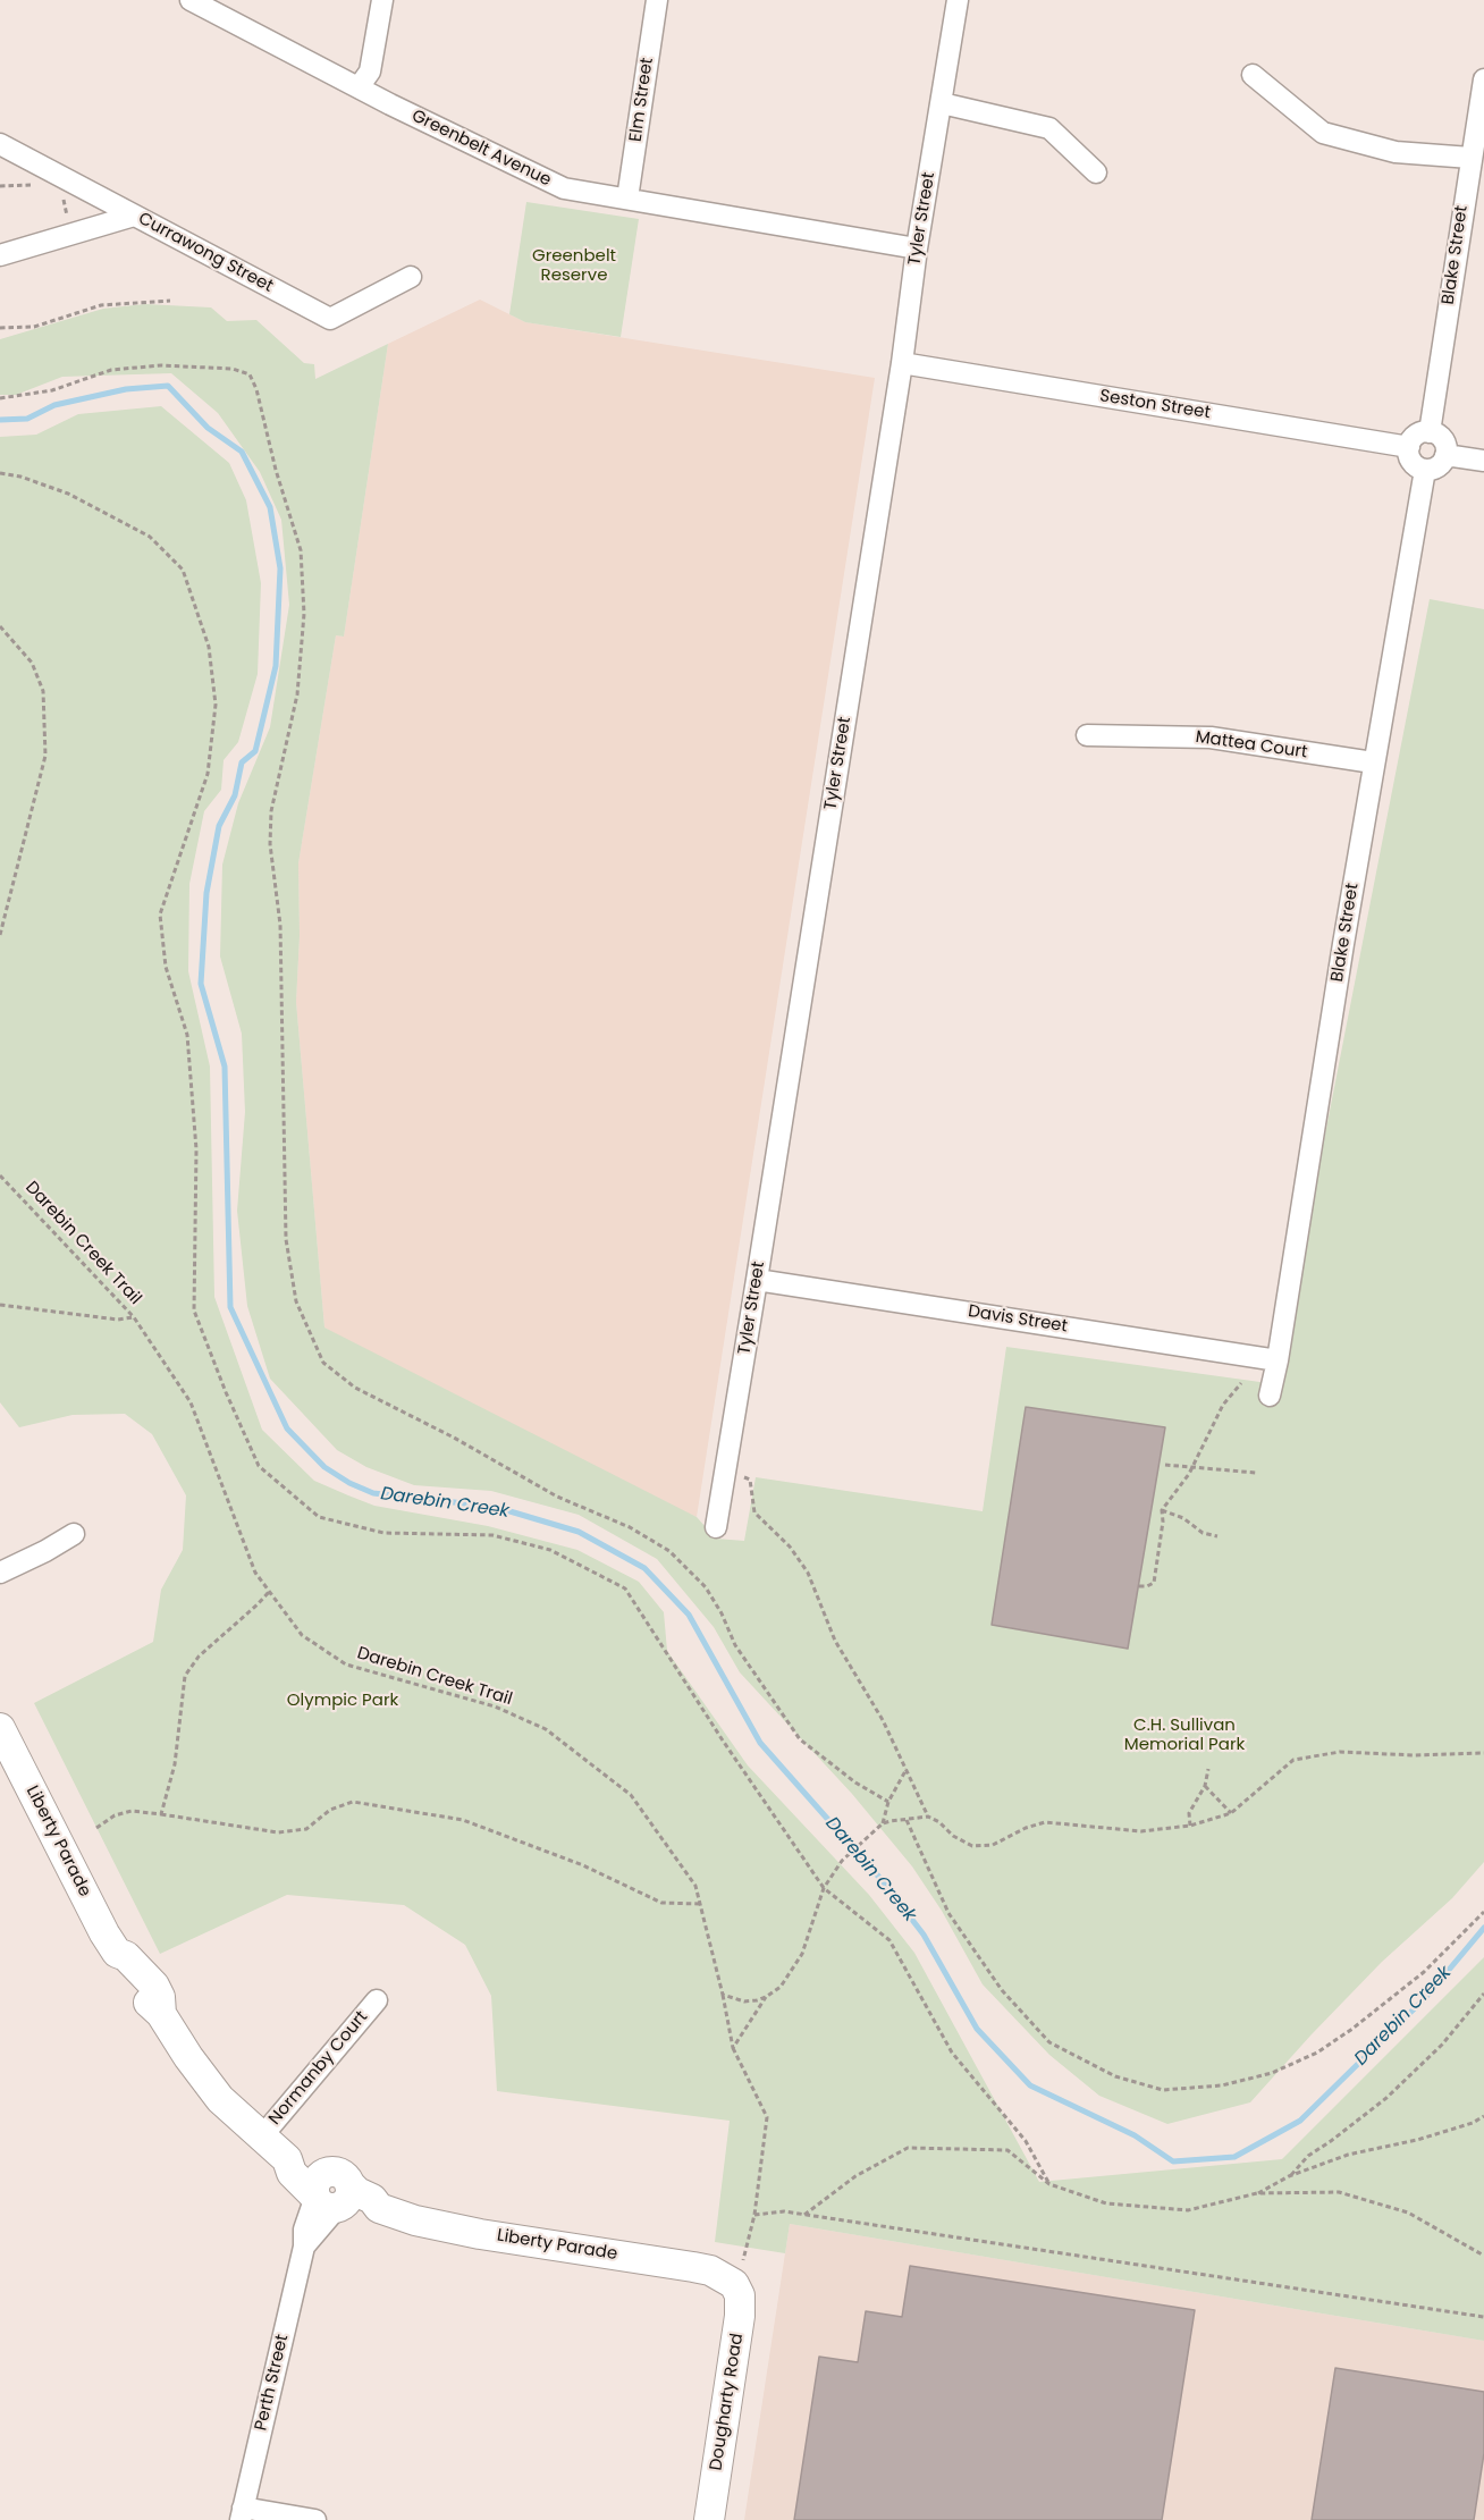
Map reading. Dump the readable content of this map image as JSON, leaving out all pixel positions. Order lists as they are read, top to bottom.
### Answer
{
  "streets": {
    "street": [
      "Elm Street",
      "Greenbelt Avenue",
      "Tyler Street",
      "Currawong Street",
      "Blake Street",
      "Seston Street",
      "Mattea Court",
      "Davis Street",
      "Liberty Parade",
      "Normanby Court",
      "Perth Street",
      "Dougharty Road"
    ],
    "path": ["Darebin Creek Trail"]
  },
  "crossings": [
    ["Elm Street", "Greenbelt Avenue"],
    ["Greenbelt Avenue", "Tyler Street"],
    ["Tyler Street", "Seston Street"],
    ["Tyler Street", "Davis Street"],
    ["Blake Street", "Seston Street"],
    ["Blake Street", "Mattea Court"],
    ["Blake Street", "Davis Street"],
    ["Darebin Creek Trail", "Liberty Parade"],
    ["Darebin Creek Trail", "Dougharty Road"],
    ["Liberty Parade", "Normanby Court"],
    ["Liberty Parade", "Perth Street"],
    ["Liberty Parade", "Dougharty Road"]
  ],
  "water": ["Darebin Creek"],
  "parks": ["Greenbelt Reserve", "Olympic Park", "C.H. Sullivan Memorial Park"]
}
